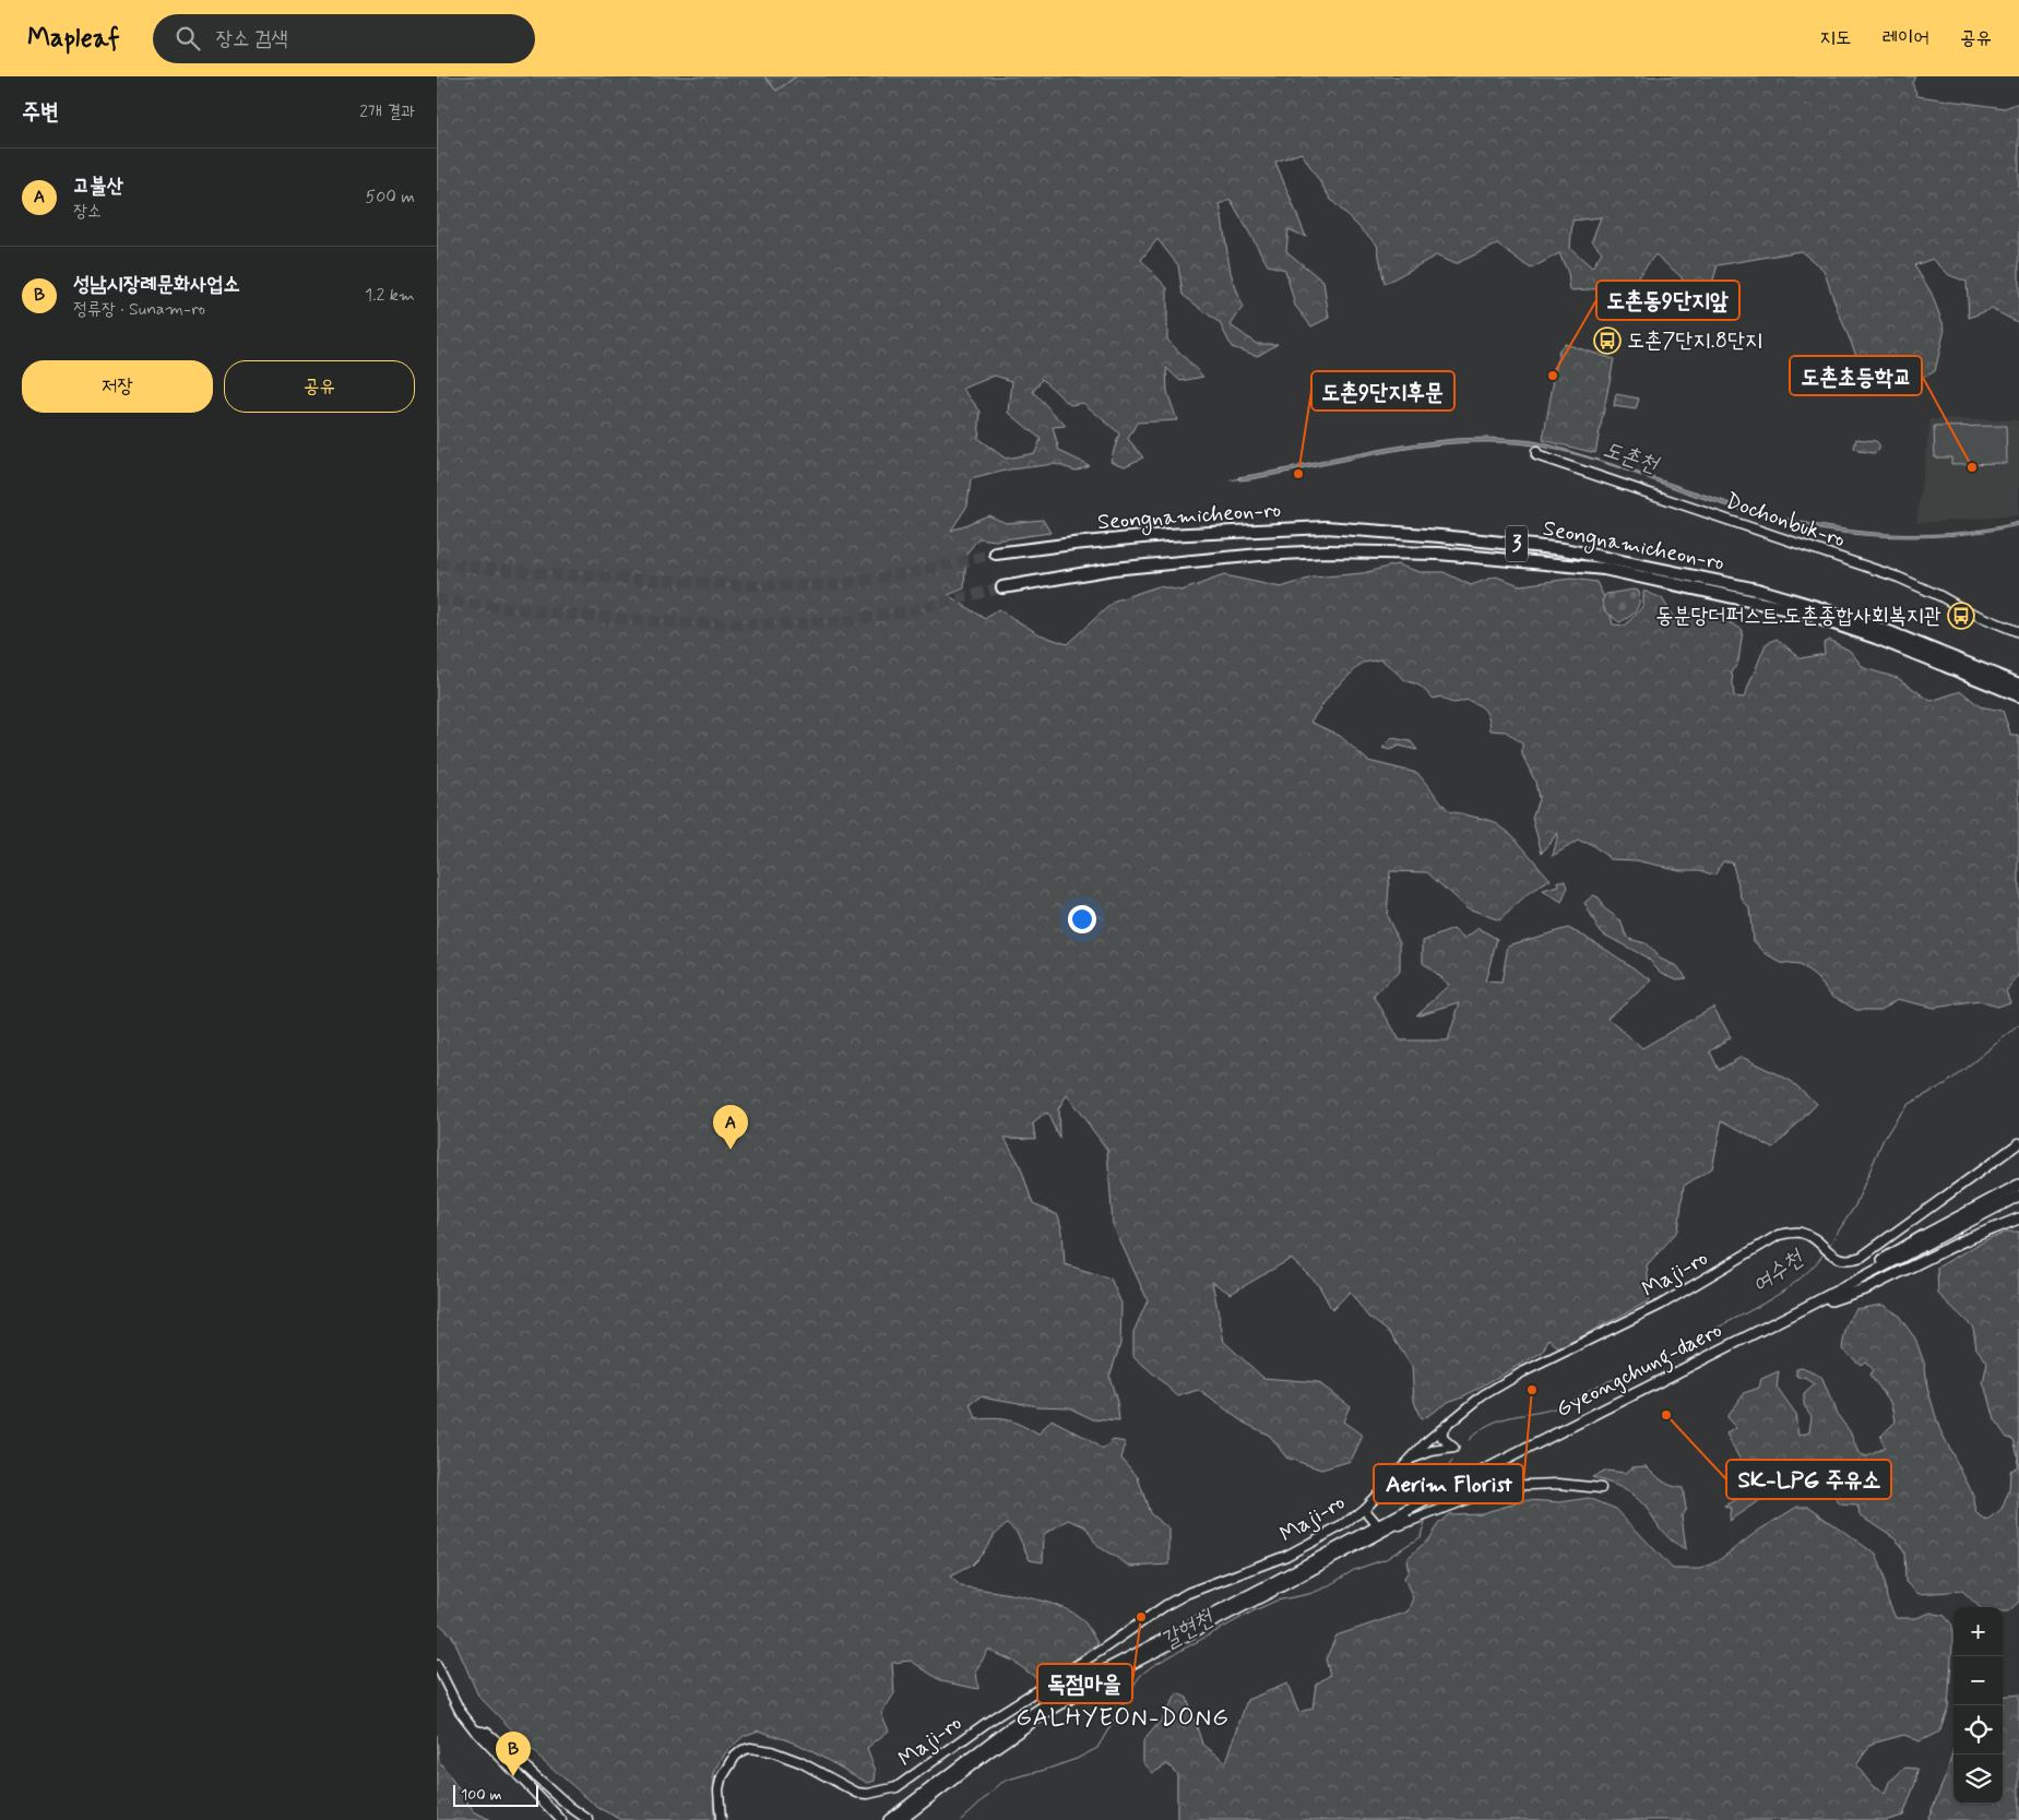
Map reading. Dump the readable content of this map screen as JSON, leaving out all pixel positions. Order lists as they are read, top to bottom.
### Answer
{
  "streets": {
    "highway": ["Seongnamicheon-ro", "3"],
    "main road": ["Gyeongchung-daero"],
    "street": ["Dochonbuk-ro", "Maji-ro"]
  },
  "districts": ["GALHYEON-DONG"],
  "water": ["도촌천", "여수천", "갈현천"],
  "places": {
    "bus stop": ["도촌7단지.8단지", "동분당더퍼스트.도촌종합사회복지관"],
    "other": [
      "도촌동9단지앞",
      "도촌초등학교",
      "도촌9단지후문",
      "Aerim Florist",
      "SK-LPG 주유소",
      "독점마을"
    ]
  },
  "scale_bar": "100 m",
  "page": {
    "header": "Mapleaf",
    "search": "장소 검색",
    "nav": ["지도", "레이어", "공유"],
    "heading": ["주변", "2개 결과"],
    "list": [
      {
        "mark": "A",
        "name": "고불산",
        "note": "장소",
        "value": "500 m"
      },
      {
        "mark": "B",
        "name": "성남시장례문화사업소",
        "note": "정류장 · Sunam-ro",
        "value": "1.2 km"
      }
    ],
    "buttons": ["저장", "공유"],
    "pins": ["A", "B"],
    "map_buttons": ["+", "−"],
    "scale": "100 m"
  }
}
